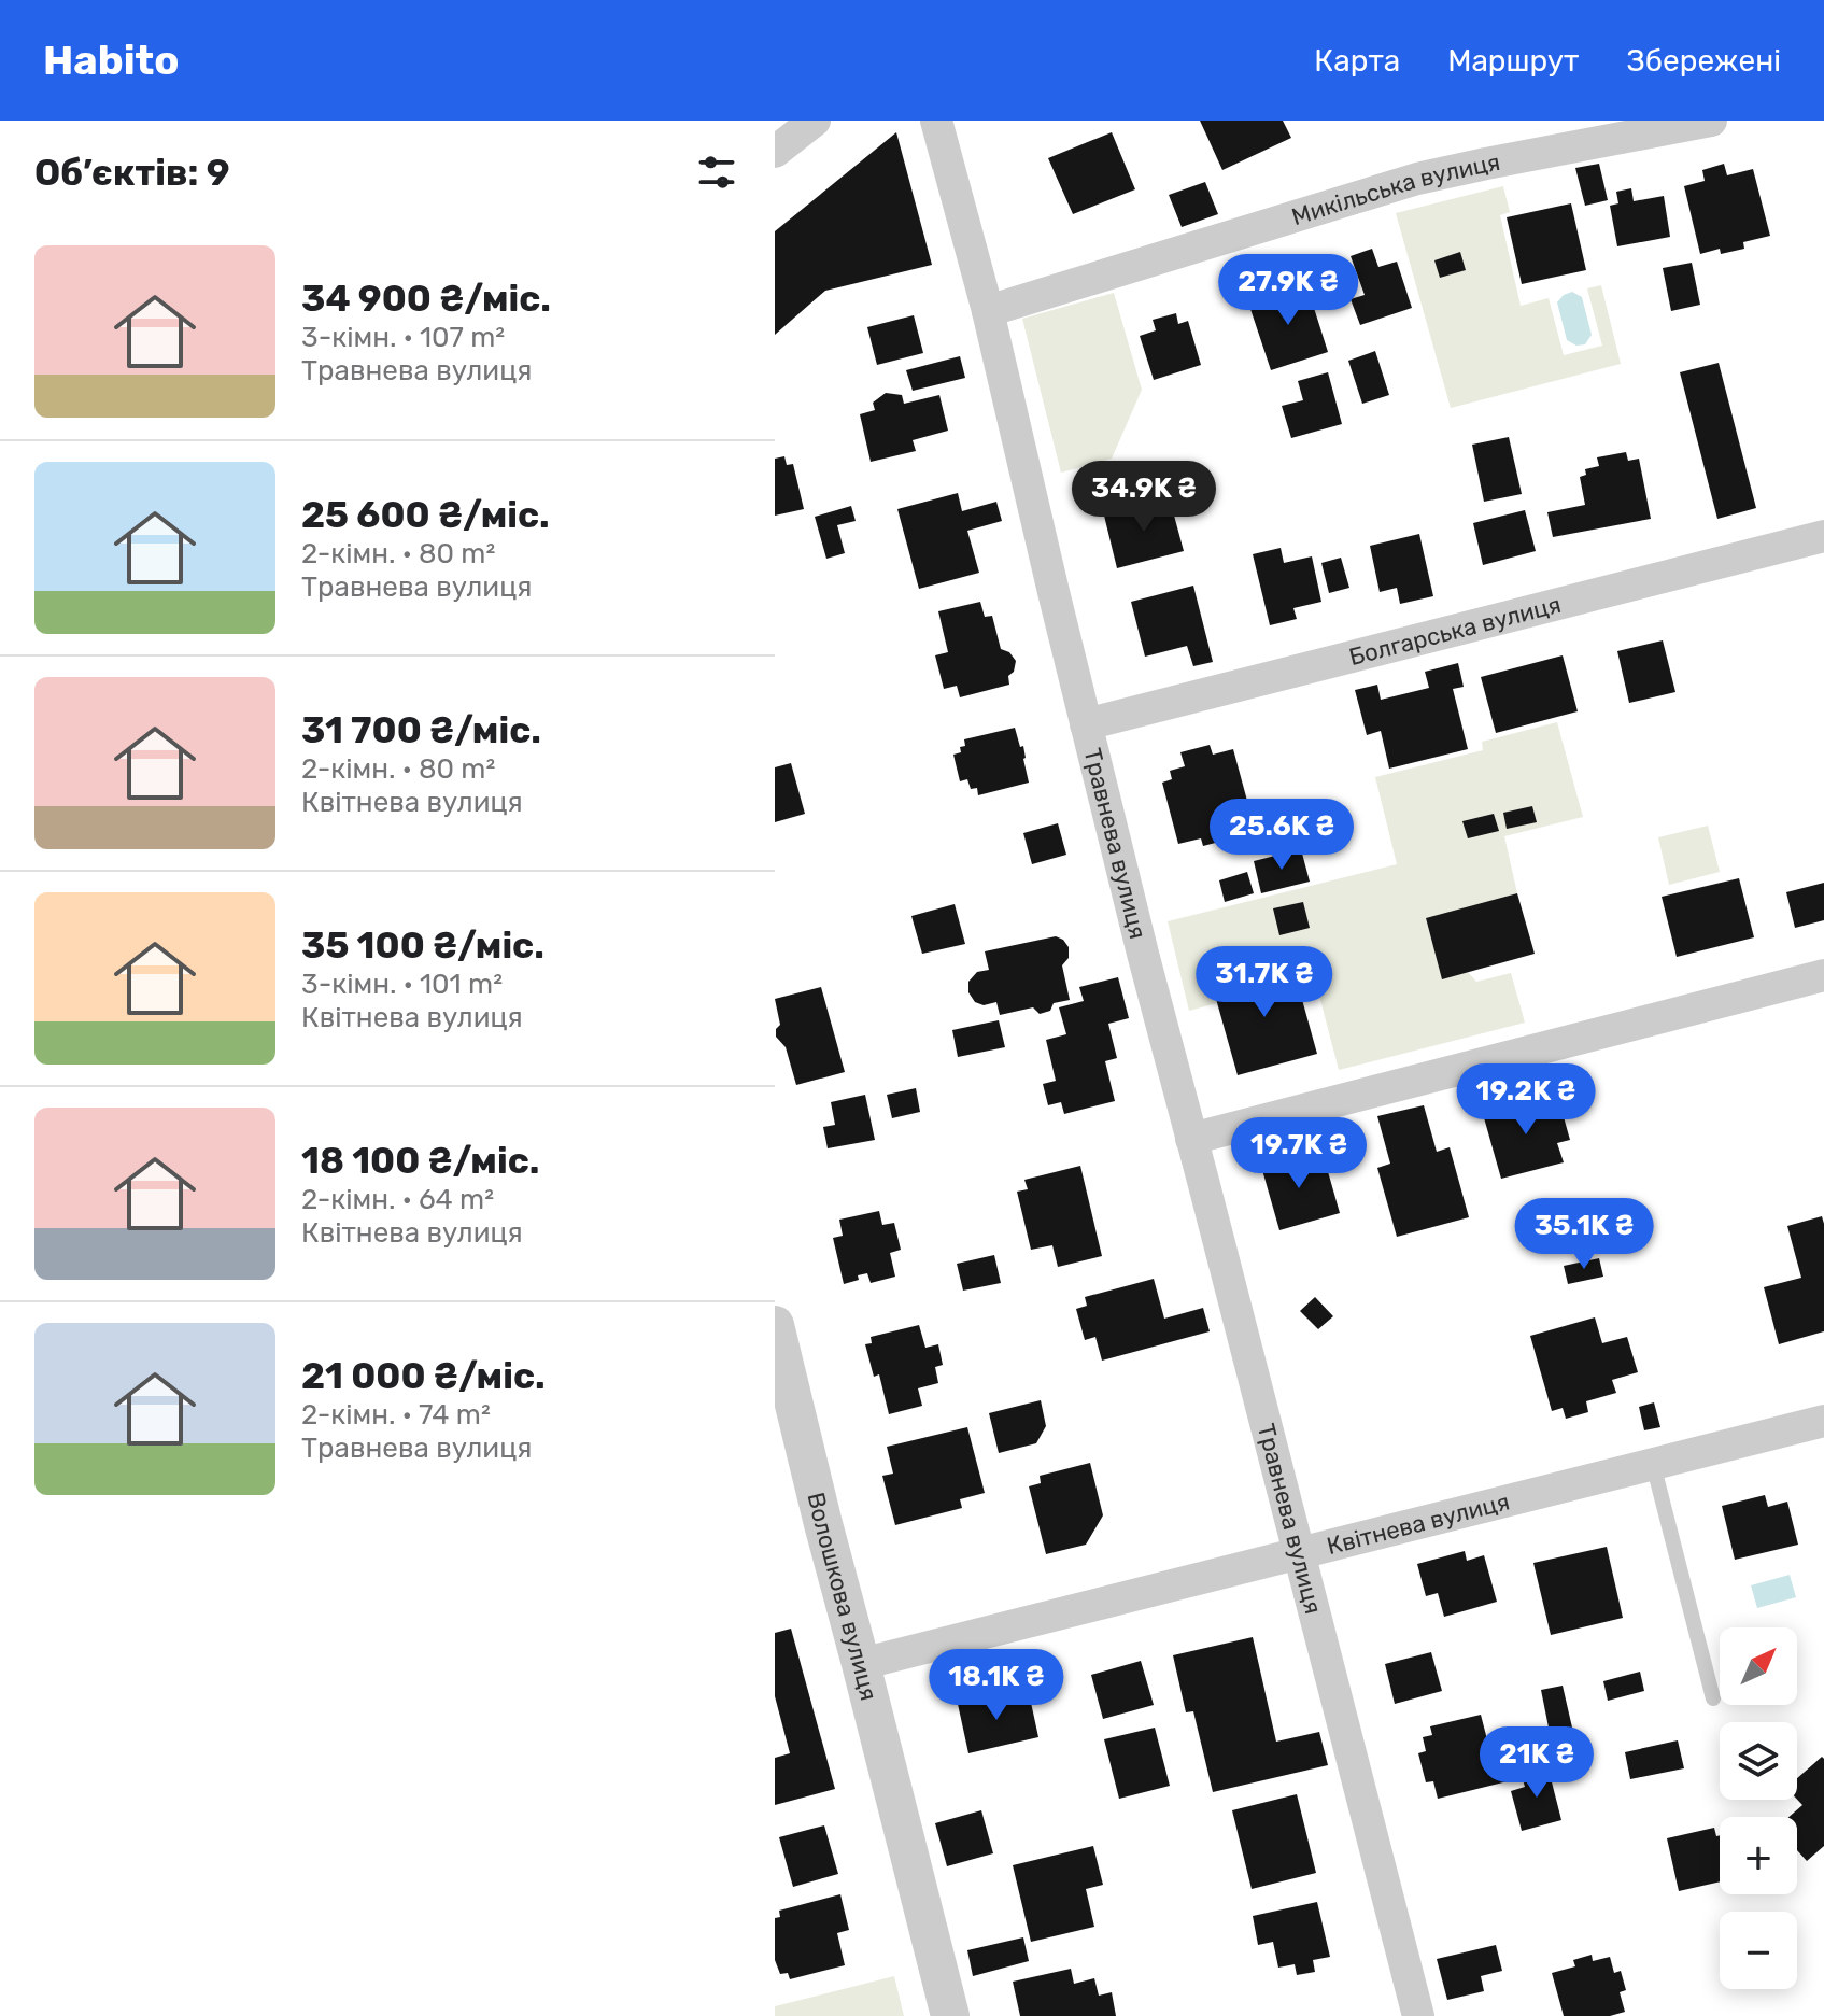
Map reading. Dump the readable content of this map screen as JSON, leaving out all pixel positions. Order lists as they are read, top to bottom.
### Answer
{
  "streets": {
    "street": [
      "Микільська вулиця",
      "Болгарська вулиця",
      "Травнева вулиця",
      "Квітнева вулиця",
      "Волошкова вулиця"
    ]
  },
  "crossings": [
    ["Микільська вулиця", "Травнева вулиця"],
    ["Болгарська вулиця", "Травнева вулиця"],
    ["Травнева вулиця", "Квітнева вулиця"],
    ["Квітнева вулиця", "Волошкова вулиця"]
  ],
  "north": "top right",
  "page": {
    "header": "Habito",
    "nav": ["Карта", "Маршрут", "Збережені"],
    "heading": "Об’єктів: 9",
    "list": [
      {
        "name": "34 900 ₴/міс.",
        "note": "3-кімн. · 107 m² · Травнева вулиця"
      },
      {
        "name": "25 600 ₴/міс.",
        "note": "2-кімн. · 80 m² · Травнева вулиця"
      },
      {
        "name": "31 700 ₴/міс.",
        "note": "2-кімн. · 80 m² · Квітнева вулиця"
      },
      {
        "name": "35 100 ₴/міс.",
        "note": "3-кімн. · 101 m² · Квітнева вулиця"
      },
      {
        "name": "18 100 ₴/міс.",
        "note": "2-кімн. · 64 m² · Квітнева вулиця"
      },
      {
        "name": "21 000 ₴/міс.",
        "note": "2-кімн. · 74 m² · Травнева вулиця"
      }
    ],
    "price": [
      "27.9K ₴",
      "34.9K ₴",
      "25.6K ₴",
      "31.7K ₴",
      "19.2K ₴",
      "19.7K ₴",
      "35.1K ₴",
      "18.1K ₴",
      "21K ₴"
    ],
    "map_buttons": ["+", "−"]
  }
}
